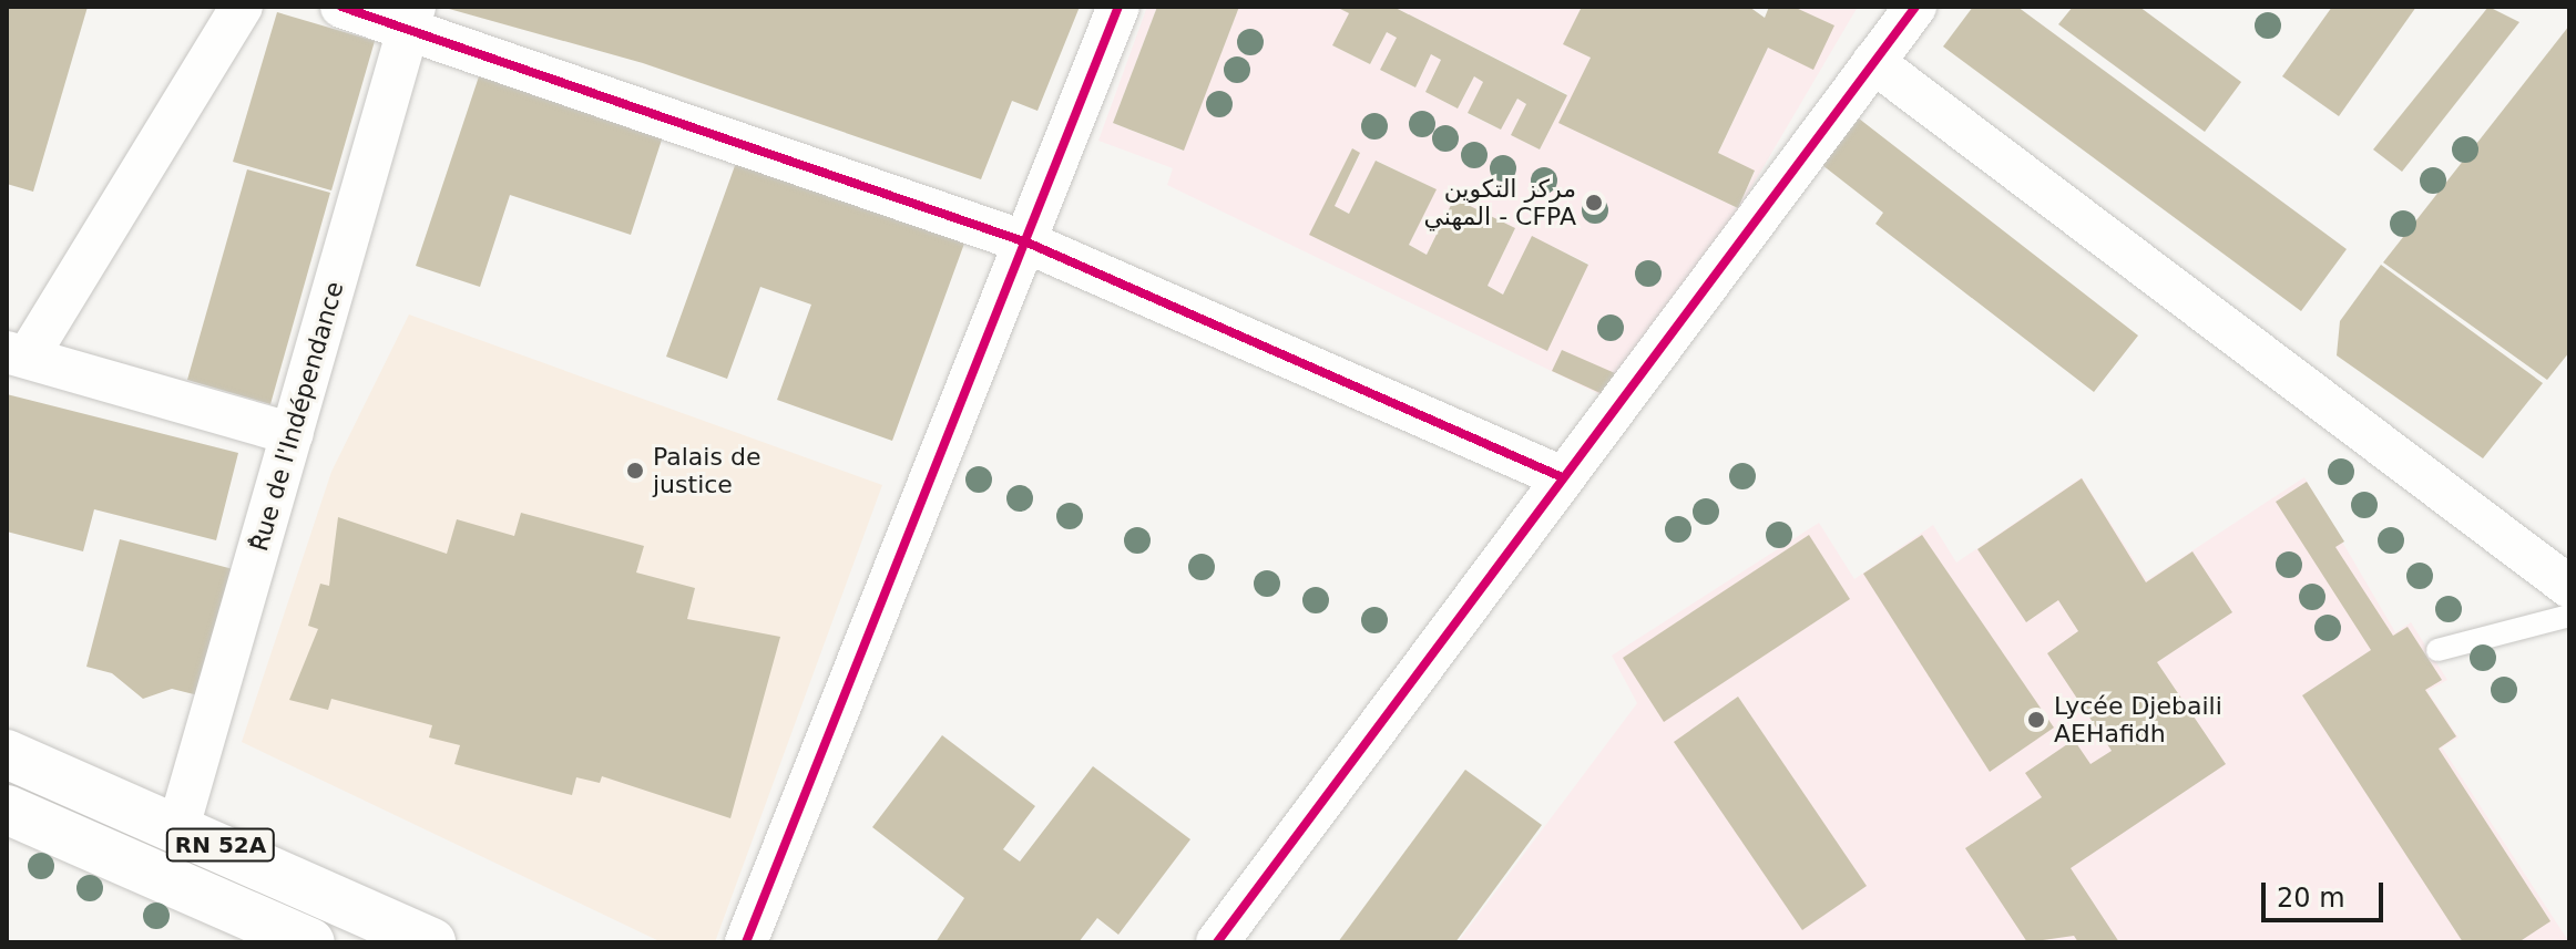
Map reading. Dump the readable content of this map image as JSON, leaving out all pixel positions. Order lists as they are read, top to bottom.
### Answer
{
  "streets": {
    "main road": ["RN 52A"],
    "street": ["ٌRue de l'Indépendance"]
  },
  "crossings": [
    ["ٌRue de l'Indépendance", "RN 52A"]
  ],
  "places": ["مركز التكوين المهني - CFPA", "Palais de justice", "Lycée Djebaili AEHafidh"],
  "scale_bar": "20 m"
}
